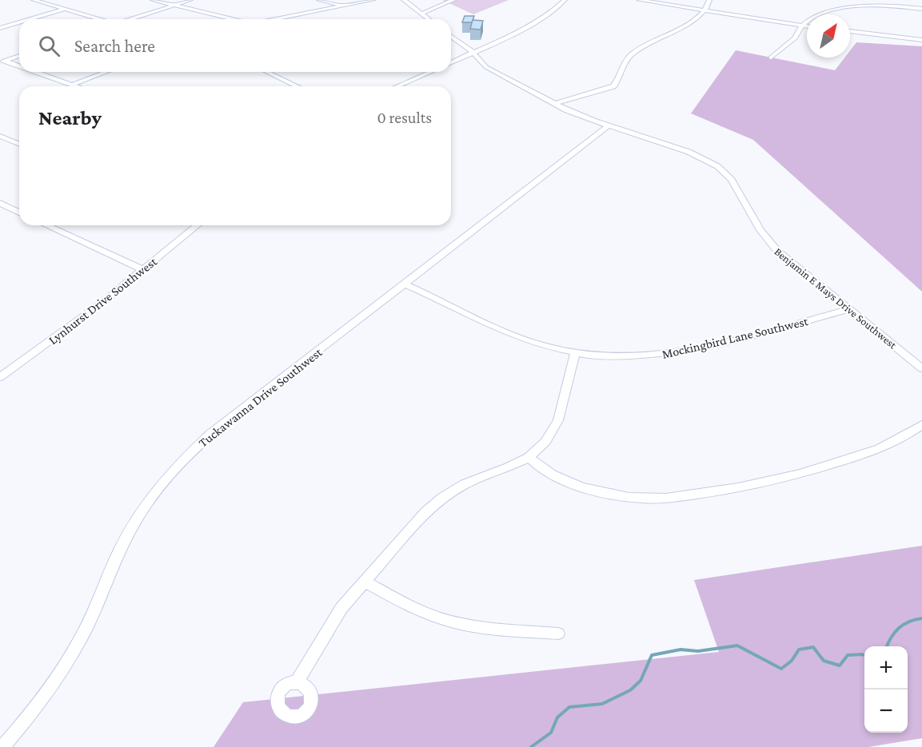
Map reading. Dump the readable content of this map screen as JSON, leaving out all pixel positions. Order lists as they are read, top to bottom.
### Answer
{
  "streets": {
    "street": [
      "Benjamin E Mays Drive Southwest",
      "Lynhurst Drive Southwest",
      "Mockingbird Lane Southwest",
      "Tuckawanna Drive Southwest"
    ]
  },
  "crossings": [
    ["Benjamin E Mays Drive Southwest", "Mockingbird Lane Southwest"],
    ["Benjamin E Mays Drive Southwest", "Tuckawanna Drive Southwest"],
    ["Mockingbird Lane Southwest", "Tuckawanna Drive Southwest"]
  ],
  "north": "top right",
  "page": {
    "search": "Search here",
    "heading": ["Nearby", "0 results"],
    "map_buttons": ["+", "−"]
  }
}
